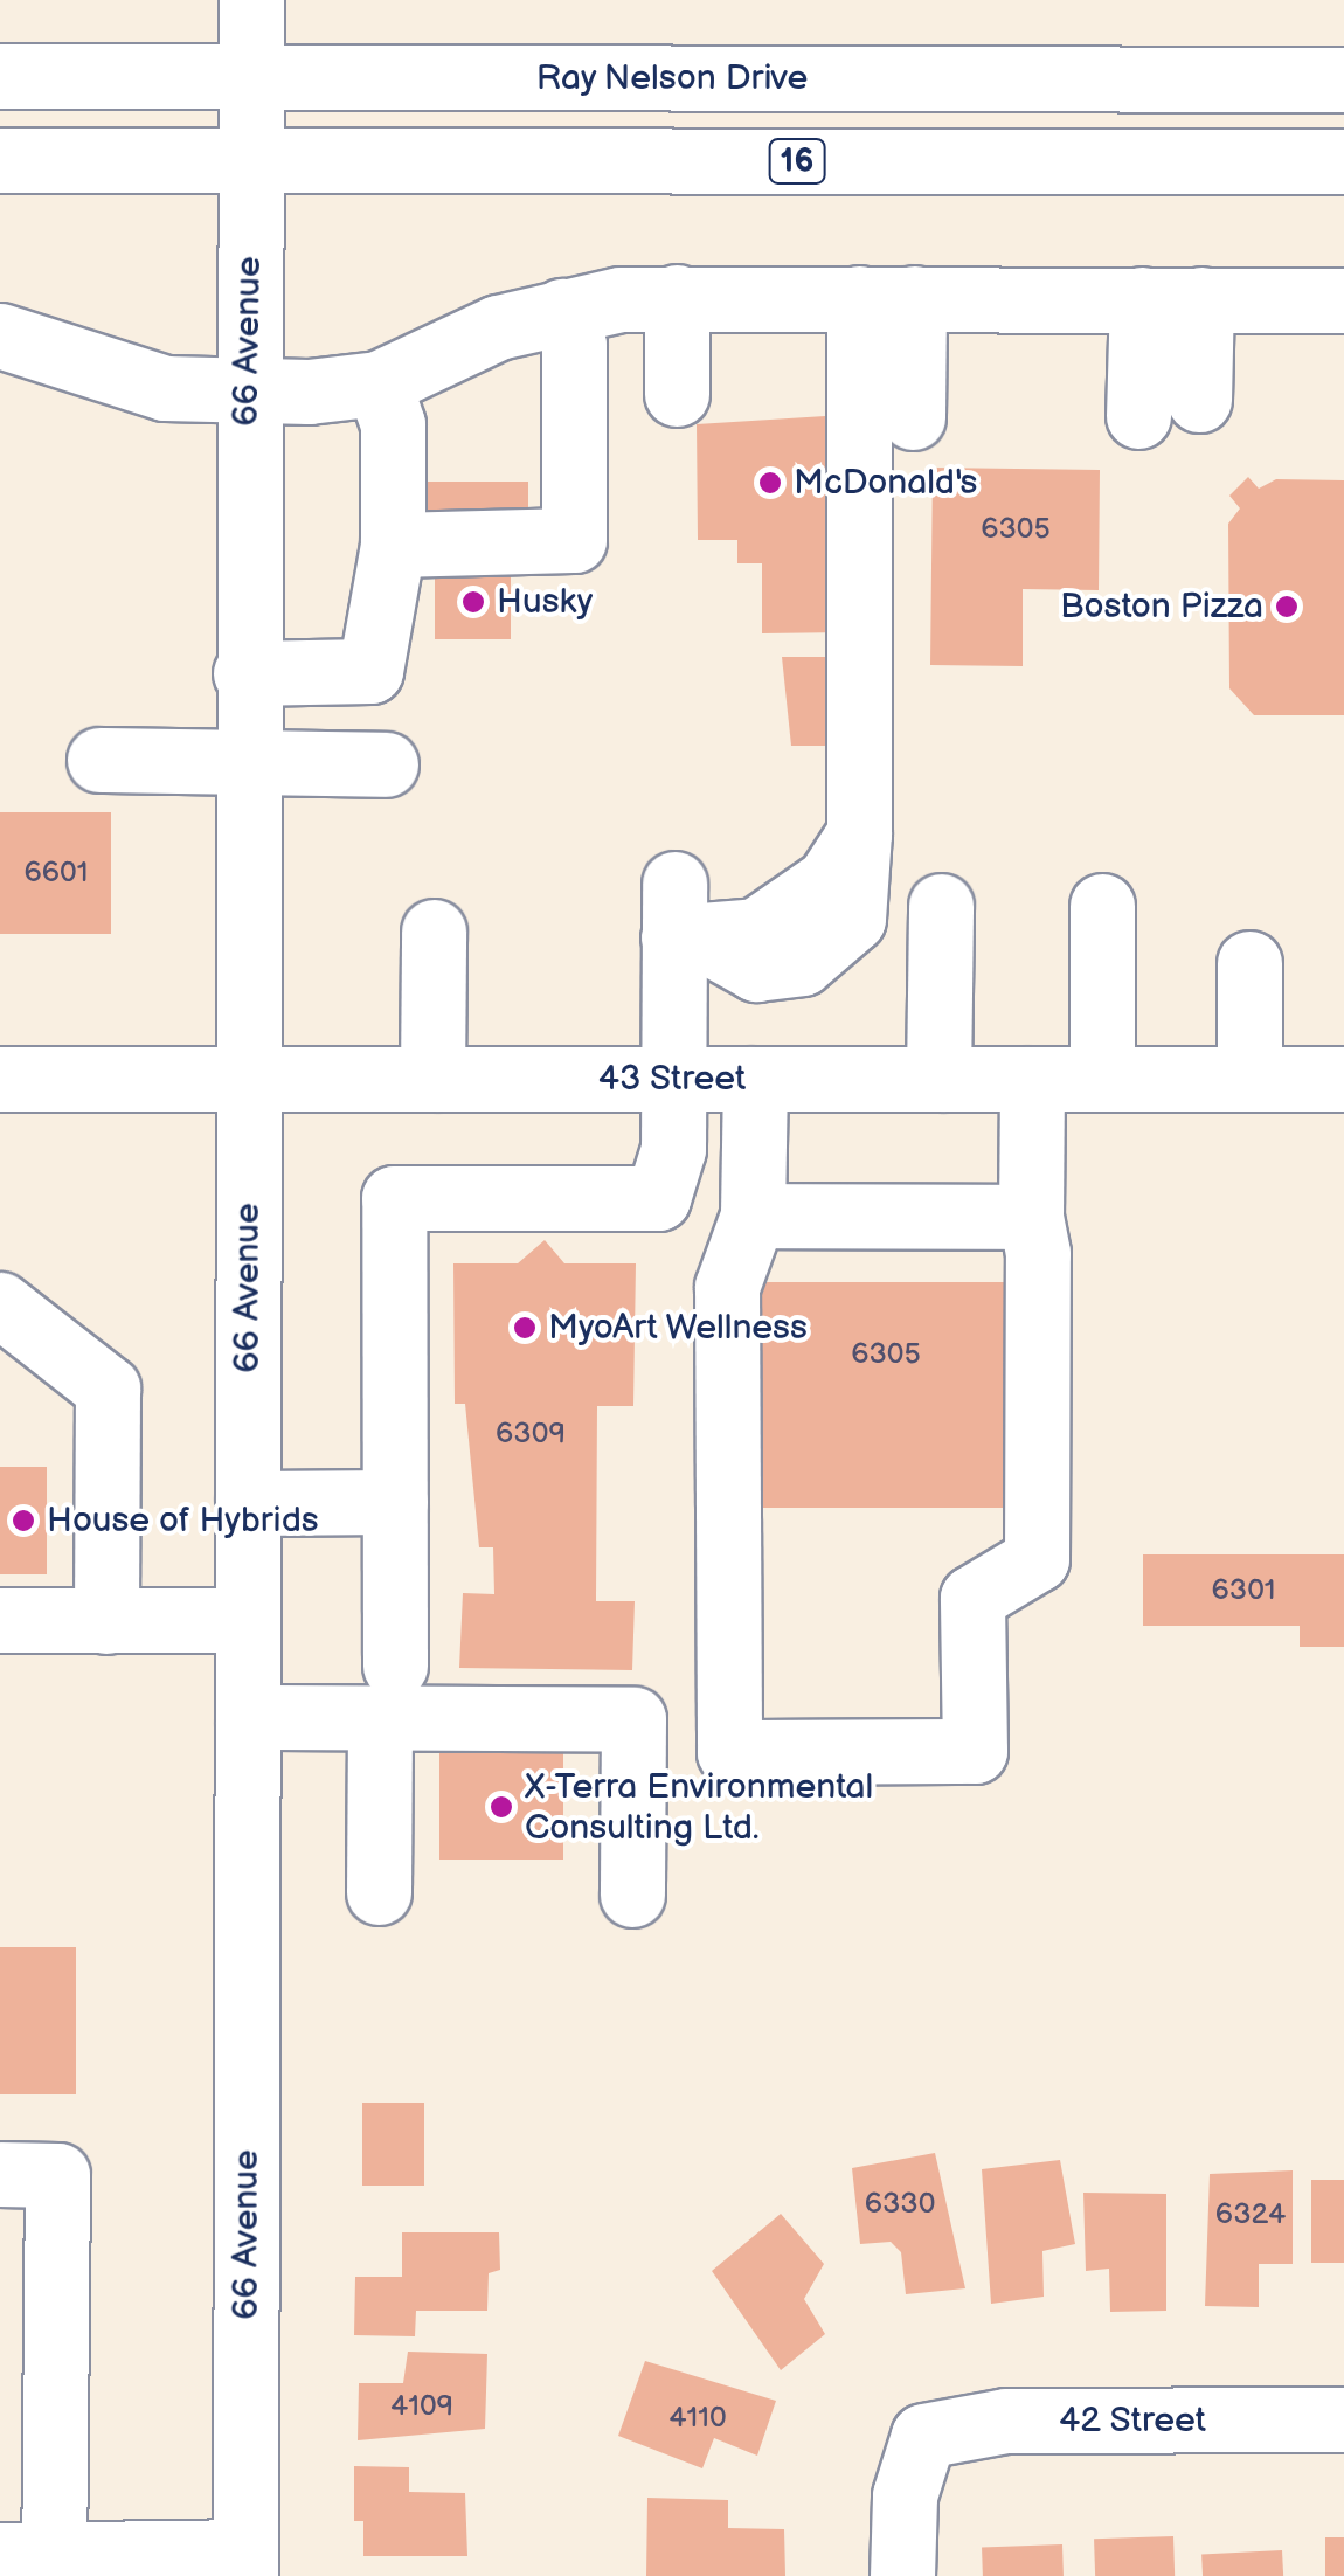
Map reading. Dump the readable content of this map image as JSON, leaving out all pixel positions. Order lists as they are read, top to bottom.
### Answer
{
  "streets": {
    "main road": [
      "Ray Nelson Drive",
      "16",
      "66 Avenue",
      "43 Street",
      "42 Street"
    ]
  },
  "crossings": [
    ["Ray Nelson Drive", "66 Avenue"],
    ["16", "66 Avenue"],
    ["66 Avenue", "43 Street"]
  ],
  "places": [
    "McDonald's",
    "Husky",
    "Boston Pizza",
    "MyoArt Wellness",
    "House of Hybrids",
    "X-Terra Environmental Consulting Ltd."
  ],
  "house_numbers": [
    "6305",
    "6601",
    "6305",
    "6309",
    "6301",
    "6330",
    "6324",
    "4109",
    "4110"
  ]
}
